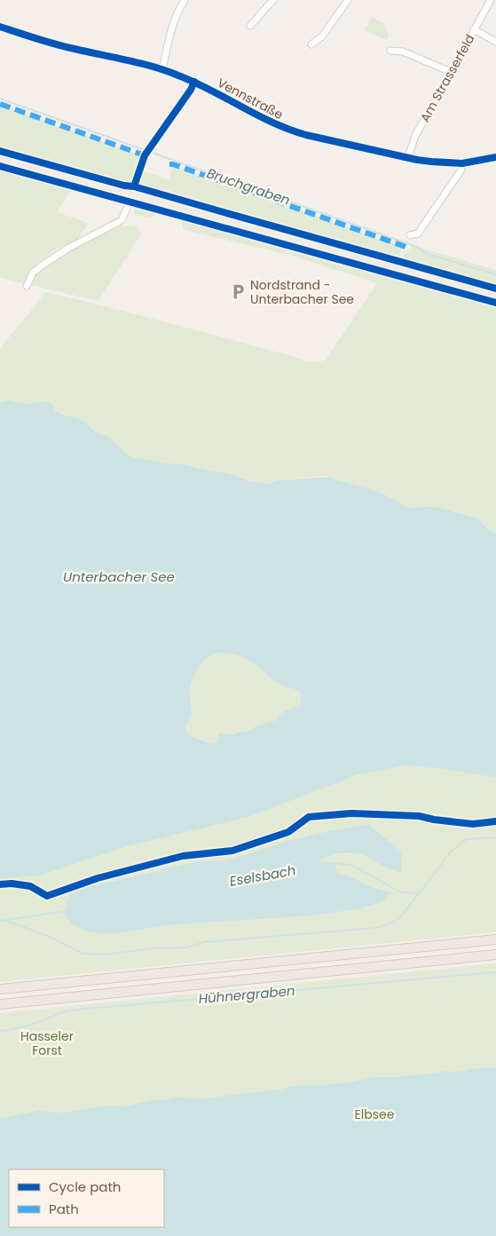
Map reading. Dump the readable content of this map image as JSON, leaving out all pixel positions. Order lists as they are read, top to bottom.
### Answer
{
  "streets": {
    "street": ["Am Strasserfeld", "Vennstraße"]
  },
  "crossings": [
    ["Am Strasserfeld", "Vennstraße"]
  ],
  "water": [
    "Bruchgraben",
    "Unterbacher See",
    "Eselsbach",
    "Hühnergraben"
  ],
  "parks": ["Hasseler Forst", "Elbsee"],
  "places": {
    "parking": ["Nordstrand - Unterbacher See"]
  },
  "legend": ["Cycle path", "Path"]
}
